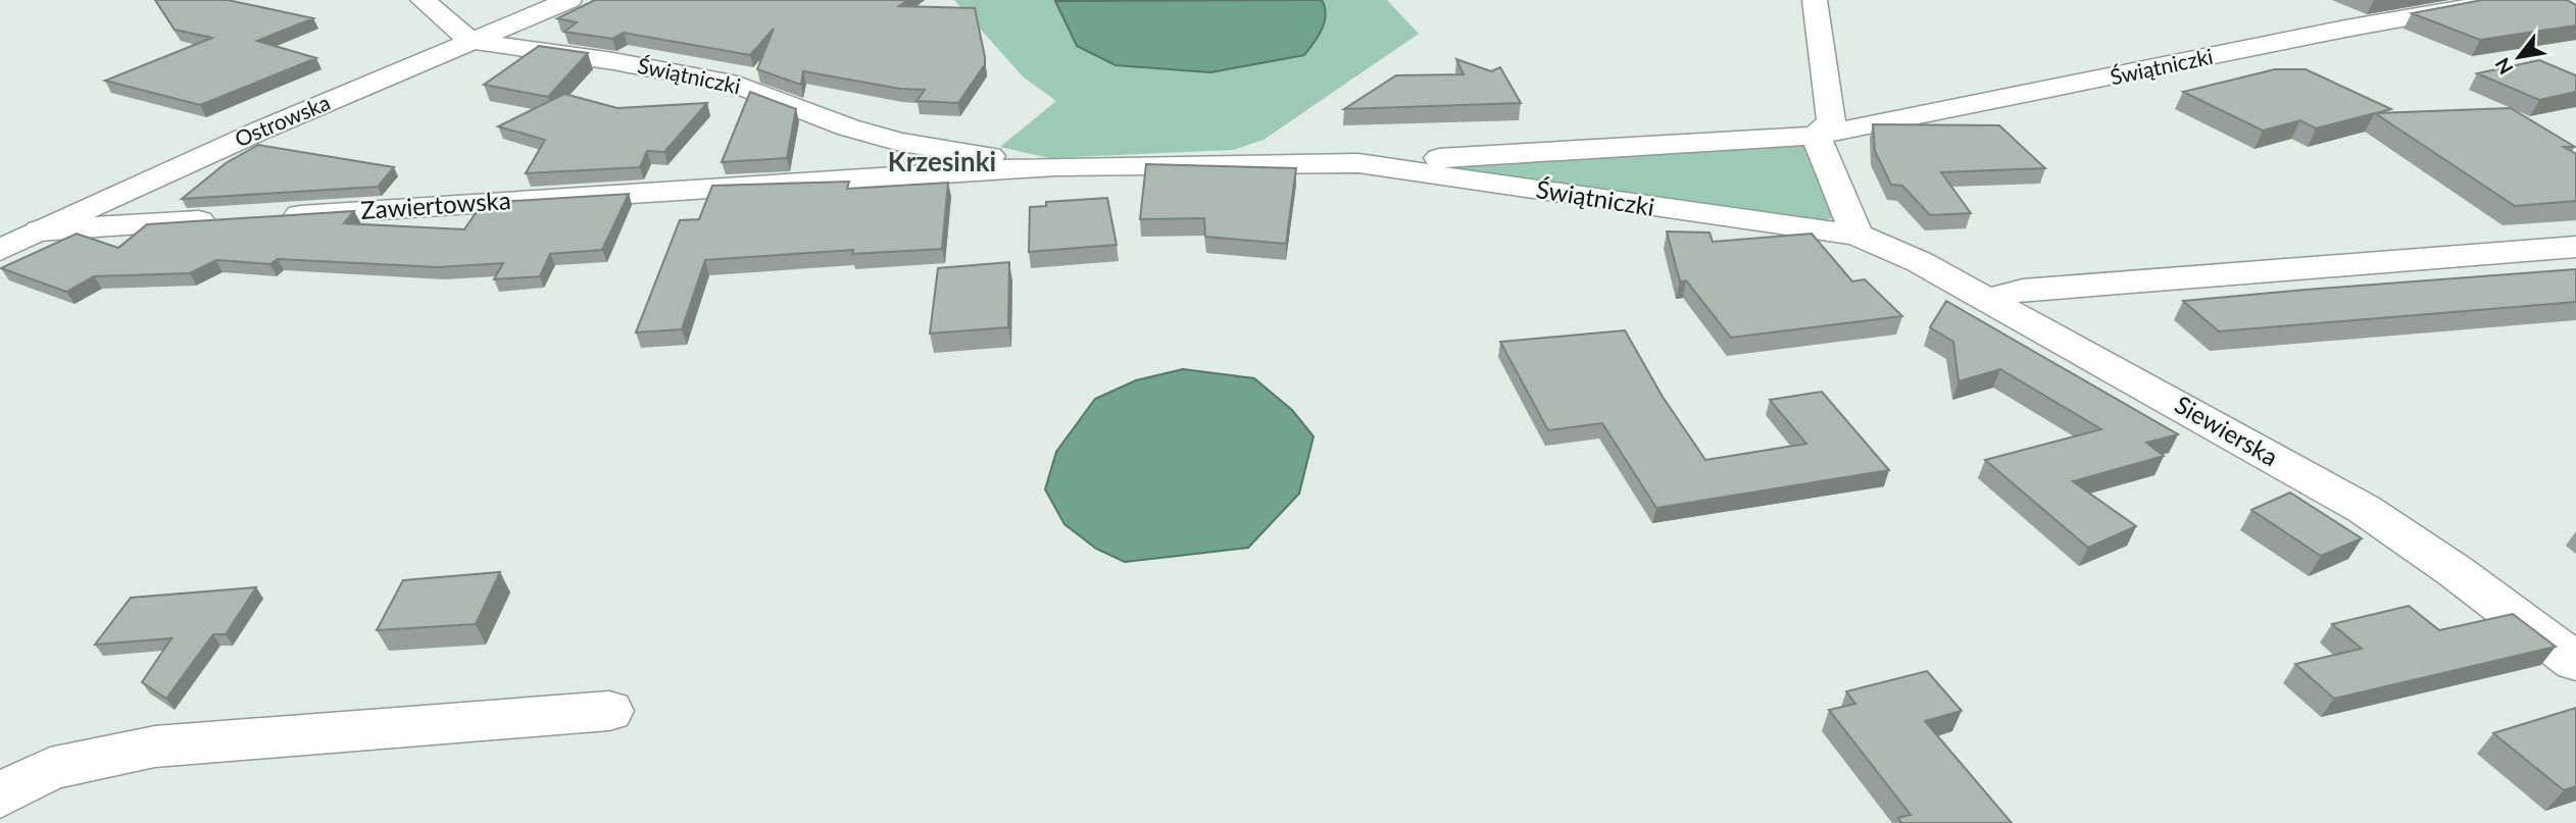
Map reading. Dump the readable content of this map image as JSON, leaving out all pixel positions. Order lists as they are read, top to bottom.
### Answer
{
  "streets": {
    "street": [
      "Świątniczki",
      "Ostrowska",
      "Zawiertowska",
      "Siewierska"
    ]
  },
  "crossings": [
    ["Świątniczki", "Ostrowska"],
    ["Świątniczki", "Zawiertowska"],
    ["Świątniczki", "Siewierska"]
  ],
  "districts": ["Krzesinki"],
  "north": "bottom left"
}
